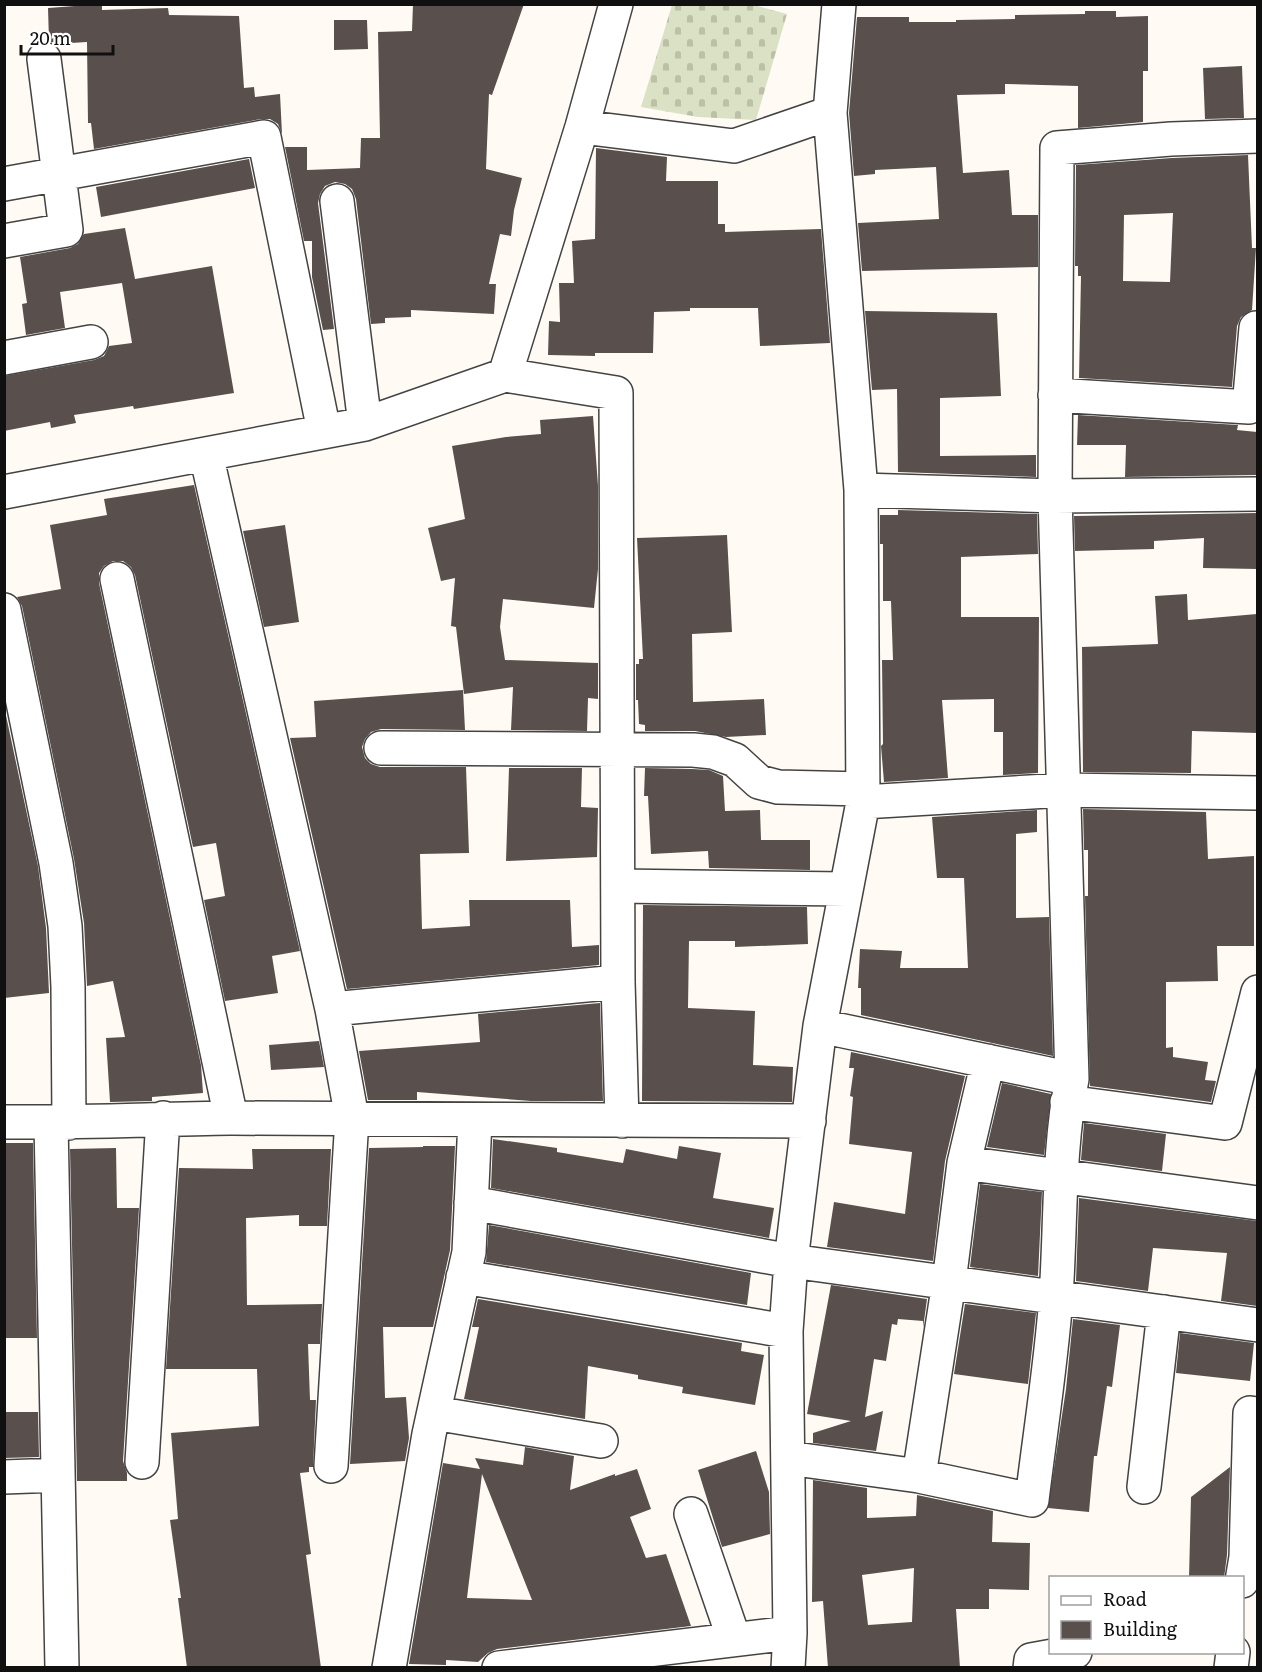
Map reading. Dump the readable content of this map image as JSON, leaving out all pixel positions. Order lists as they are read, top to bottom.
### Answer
{
  "legend": ["Road", "Building"],
  "scale_bar": "20 m"
}
